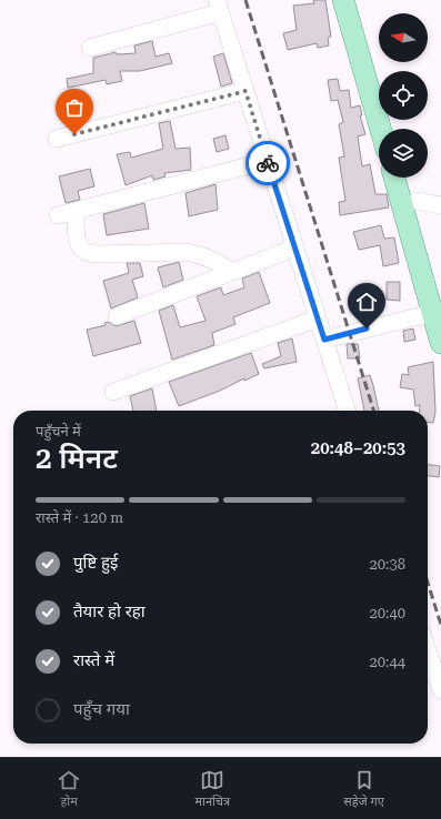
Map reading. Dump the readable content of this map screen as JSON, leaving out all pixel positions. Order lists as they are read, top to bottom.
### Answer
{
  "north": "left",
  "page": {
    "heading": ["2 मिनट", "पहुँचने में", "20:48–20:53"],
    "bar": "रास्ते में · 120 m",
    "list": [
      ["पुष्टि हुई", "20:38"],
      ["तैयार हो रहा", "20:40"],
      ["रास्ते में", "20:44"],
      "पहुँच गया"
    ],
    "tabs": ["होम", "मानचित्र", "सहेजे गए"]
  }
}
